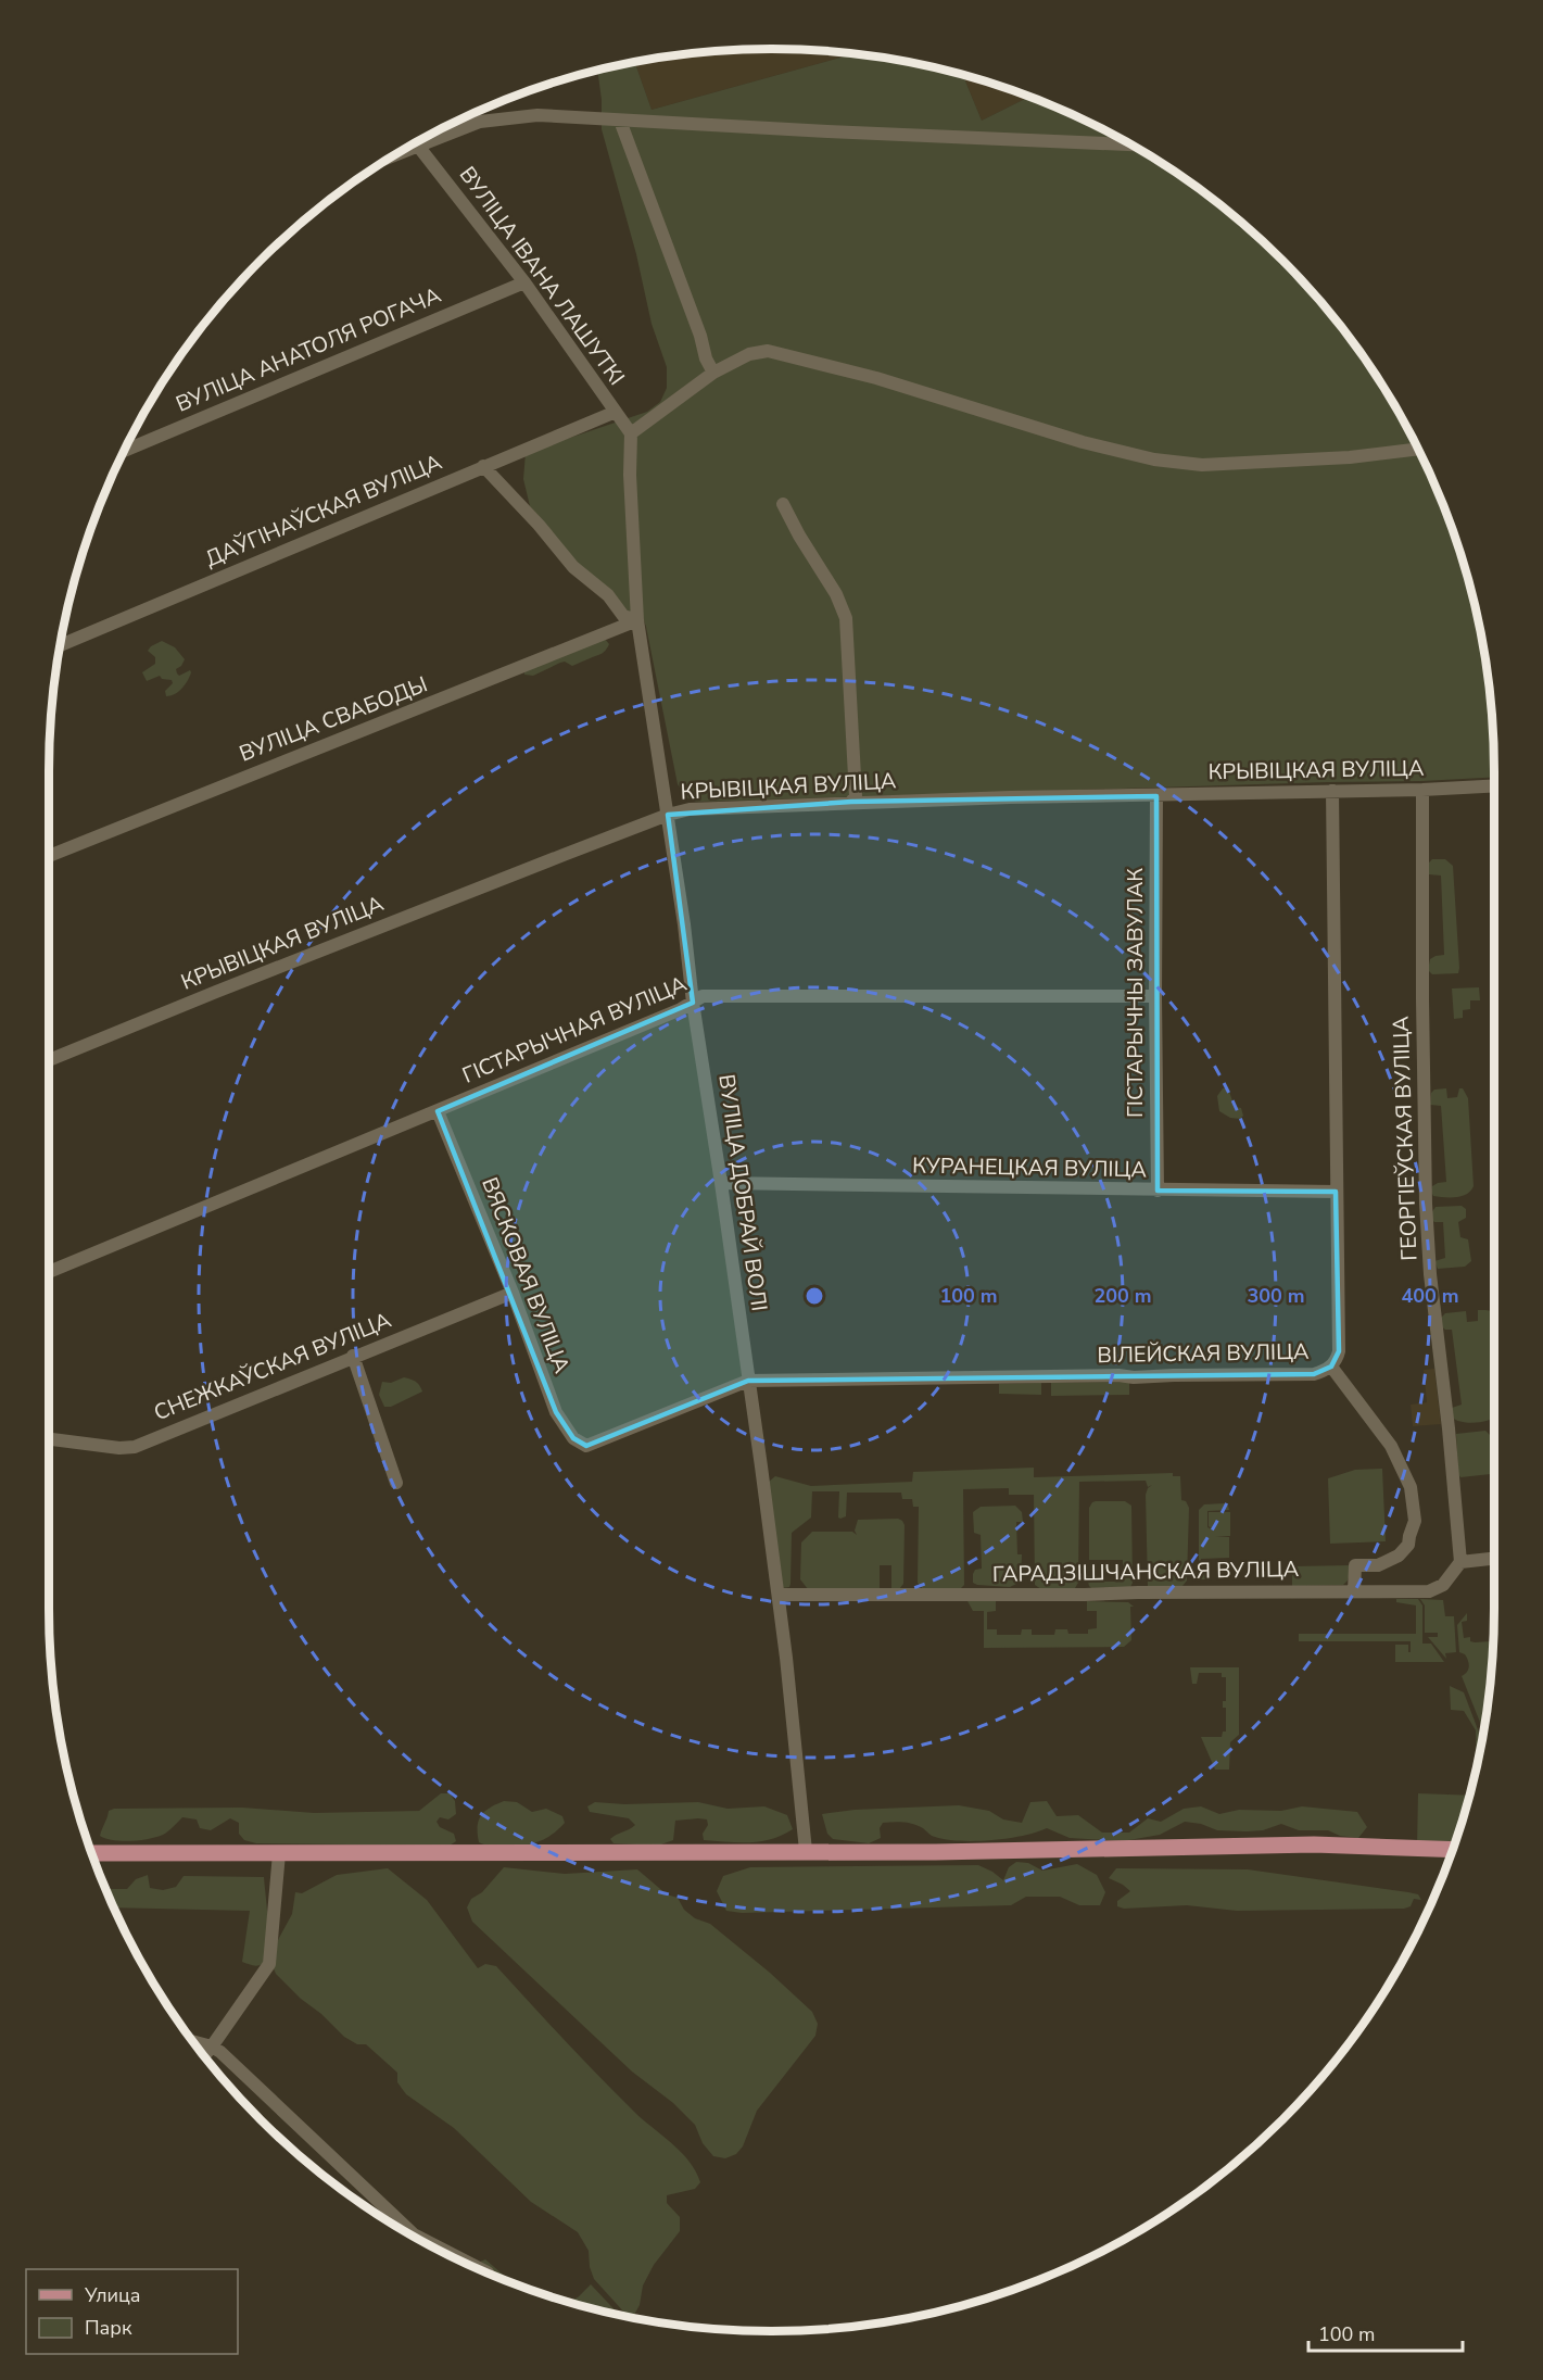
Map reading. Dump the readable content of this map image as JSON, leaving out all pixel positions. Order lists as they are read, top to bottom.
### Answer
{
  "streets": {
    "street": [
      "ВУЛІЦА ІВАНА ЛАШУТКІ",
      "ВУЛІЦА АНАТОЛЯ РОГАЧА",
      "ДАЎГІНАЎСКАЯ ВУЛІЦА",
      "ВУЛІЦА СВАБОДЫ",
      "КРЫВІЦКАЯ ВУЛІЦА",
      "ГІСТАРЫЧНЫ ЗАВУЛАК",
      "ГІСТАРЫЧНАЯ ВУЛІЦА",
      "ГЕОРГІЕЎСКАЯ ВУЛІЦА",
      "КУРАНЕЦКАЯ ВУЛІЦА",
      "ВУЛІЦА ДОБРАЙ ВОЛІ",
      "ВЯСКОВАЯ ВУЛІЦА",
      "ВІЛЕЙСКАЯ ВУЛІЦА",
      "СНЕЖКАЎСКАЯ ВУЛІЦА",
      "ГАРАДЗІШЧАНСКАЯ ВУЛІЦА"
    ]
  },
  "crossings": [
    ["ВУЛІЦА ІВАНА ЛАШУТКІ", "ВУЛІЦА АНАТОЛЯ РОГАЧА"],
    ["ВУЛІЦА ІВАНА ЛАШУТКІ", "ДАЎГІНАЎСКАЯ ВУЛІЦА"],
    ["ВУЛІЦА ІВАНА ЛАШУТКІ", "ВУЛІЦА ДОБРАЙ ВОЛІ"],
    ["ВУЛІЦА СВАБОДЫ", "ВУЛІЦА ДОБРАЙ ВОЛІ"],
    ["КРЫВІЦКАЯ ВУЛІЦА", "ГІСТАРЫЧНЫ ЗАВУЛАК"],
    ["КРЫВІЦКАЯ ВУЛІЦА", "ГЕОРГІЕЎСКАЯ ВУЛІЦА"],
    ["КРЫВІЦКАЯ ВУЛІЦА", "ВУЛІЦА ДОБРАЙ ВОЛІ"],
    ["КРЫВІЦКАЯ ВУЛІЦА", "ВІЛЕЙСКАЯ ВУЛІЦА"],
    ["ГІСТАРЫЧНЫ ЗАВУЛАК", "ГІСТАРЫЧНАЯ ВУЛІЦА"],
    ["ГІСТАРЫЧНЫ ЗАВУЛАК", "КУРАНЕЦКАЯ ВУЛІЦА"],
    ["ГІСТАРЫЧНАЯ ВУЛІЦА", "ВУЛІЦА ДОБРАЙ ВОЛІ"],
    ["ГІСТАРЫЧНАЯ ВУЛІЦА", "ВЯСКОВАЯ ВУЛІЦА"],
    ["ГЕОРГІЕЎСКАЯ ВУЛІЦА", "ГАРАДЗІШЧАНСКАЯ ВУЛІЦА"],
    ["КУРАНЕЦКАЯ ВУЛІЦА", "ВУЛІЦА ДОБРАЙ ВОЛІ"],
    ["КУРАНЕЦКАЯ ВУЛІЦА", "ВІЛЕЙСКАЯ ВУЛІЦА"],
    ["ВУЛІЦА ДОБРАЙ ВОЛІ", "ВІЛЕЙСКАЯ ВУЛІЦА"],
    ["ВУЛІЦА ДОБРАЙ ВОЛІ", "ГАРАДЗІШЧАНСКАЯ ВУЛІЦА"],
    ["ВЯСКОВАЯ ВУЛІЦА", "ВІЛЕЙСКАЯ ВУЛІЦА"],
    ["ВЯСКОВАЯ ВУЛІЦА", "СНЕЖКАЎСКАЯ ВУЛІЦА"]
  ],
  "legend": ["Улица", "Парк"],
  "scale_bar": "100 m",
  "rings": [
    "100 m",
    "200 m",
    "300 m",
    "400 m"
  ]
}
